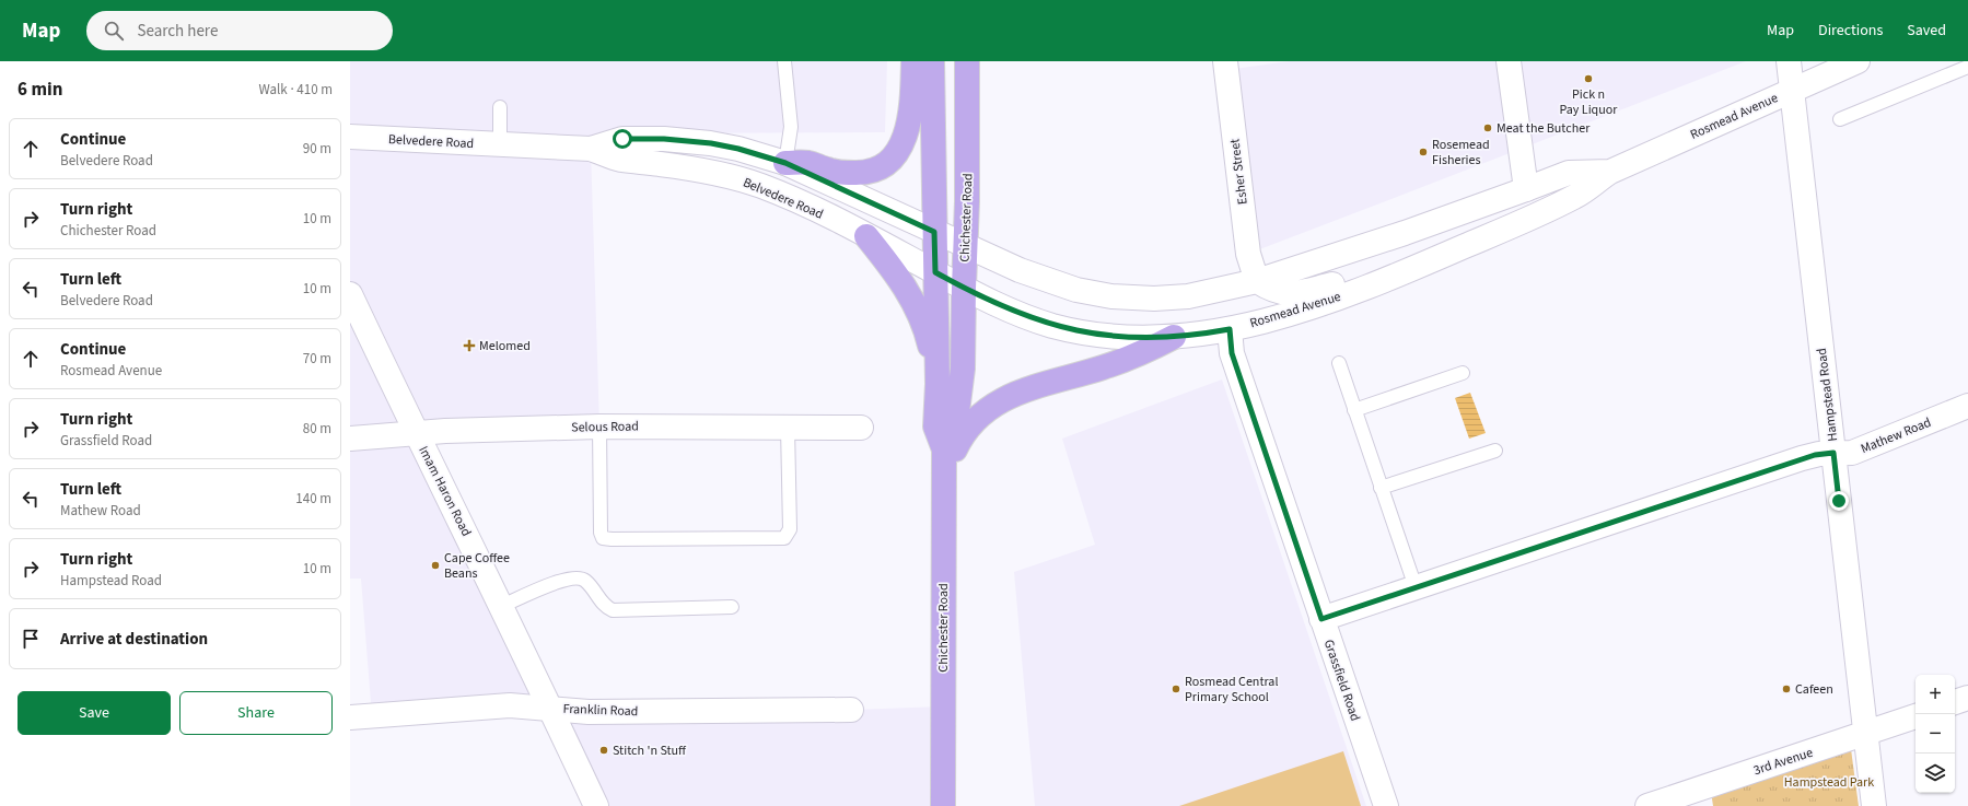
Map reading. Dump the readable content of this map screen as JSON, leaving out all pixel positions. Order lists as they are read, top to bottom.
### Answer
{
  "streets": {
    "main road": ["Chichester Road"],
    "street": [
      "Rosmead Avenue",
      "Belvedere Road",
      "Esher Street",
      "Hampstead Road",
      "Selous Road",
      "Mathew Road",
      "Imam Haron Road",
      "Grassfield Road",
      "Franklin Road",
      "3rd Avenue"
    ]
  },
  "crossings": [
    ["Rosmead Avenue", "Belvedere Road"],
    ["Rosmead Avenue", "Esher Street"],
    ["Rosmead Avenue", "Chichester Road"],
    ["Rosmead Avenue", "Hampstead Road"],
    ["Rosmead Avenue", "Grassfield Road"],
    ["Belvedere Road", "Chichester Road"],
    ["Hampstead Road", "Mathew Road"],
    ["Hampstead Road", "3rd Avenue"],
    ["Selous Road", "Imam Haron Road"],
    ["Mathew Road", "Grassfield Road"],
    ["Imam Haron Road", "Franklin Road"]
  ],
  "parks": ["Hampstead Park"],
  "places": {
    "other": [
      "Pick n Pay Liquor",
      "Meat the Butcher",
      "Rosemead Fisheries",
      "Cape Coffee Beans",
      "Rosmead Central Primary School",
      "Cafeen",
      "Stitch 'n Stuff"
    ],
    "health": ["Melomed"]
  },
  "page": {
    "header": "Map",
    "search": "Search here",
    "nav": ["Map", "Directions", "Saved"],
    "heading": ["6 min", "Walk · 410 m"],
    "list": [
      ["Continue", "Belvedere Road", "90 m"],
      ["Turn right", "Chichester Road", "10 m"],
      ["Turn left", "Belvedere Road", "10 m"],
      ["Continue", "Rosmead Avenue", "70 m"],
      ["Turn right", "Grassfield Road", "80 m"],
      ["Turn left", "Mathew Road", "140 m"],
      ["Turn right", "Hampstead Road", "10 m"],
      "Arrive at destination"
    ],
    "map_buttons": ["+", "−"],
    "buttons": ["Save", "Share"]
  }
}
